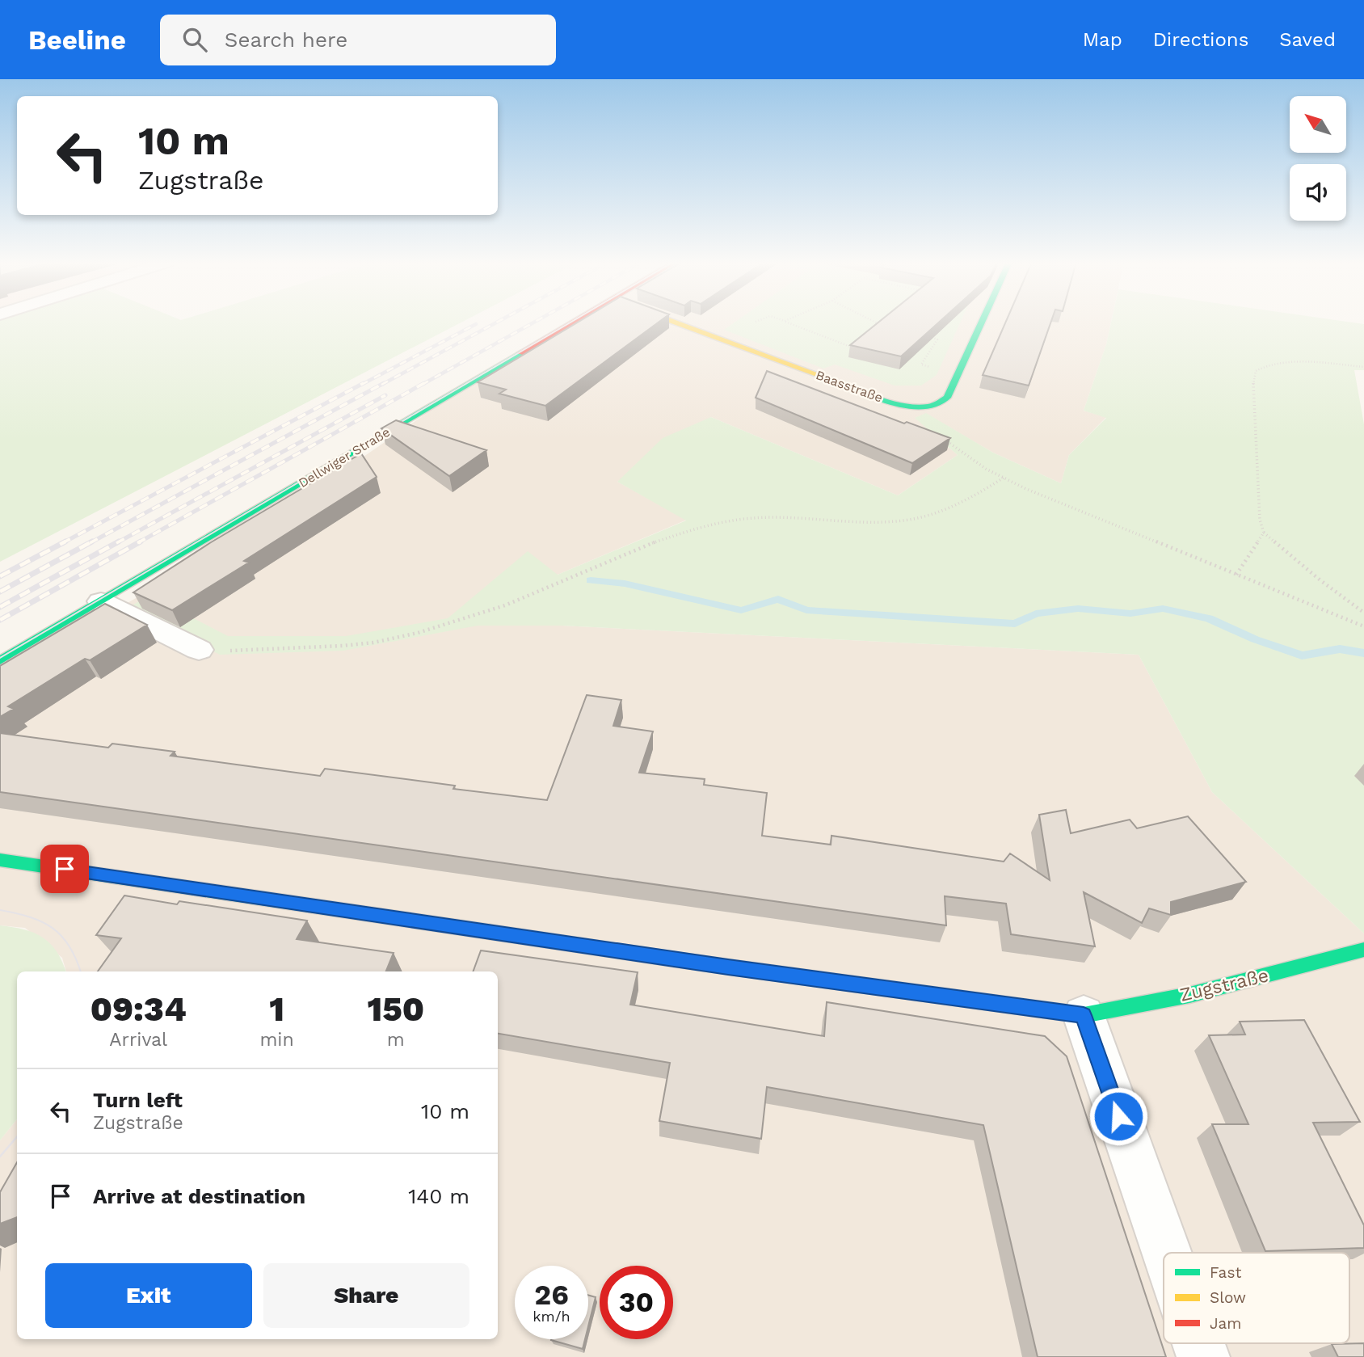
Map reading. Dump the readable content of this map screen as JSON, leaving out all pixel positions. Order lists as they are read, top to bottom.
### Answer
{
  "streets": {
    "street": ["Baasstraße", "Dellwiger Straße", "Zugstraße"]
  },
  "legend": ["Fast", "Slow", "Jam"],
  "north": "top left",
  "page": {
    "header": "Beeline",
    "search": "Search here",
    "nav": ["Map", "Directions", "Saved"],
    "turn": ["10 m", "Zugstraße"],
    "eta": [
      "09:34",
      "Arrival",
      "1",
      "min",
      "150",
      "m"
    ],
    "list": [
      {
        "name": "Turn left",
        "note": "Zugstraße",
        "value": "10 m"
      },
      {
        "name": "Arrive at destination",
        "value": "140 m"
      }
    ],
    "buttons": ["Exit", "Share"],
    "speed": "26 km/h",
    "limit": "30"
  }
}
